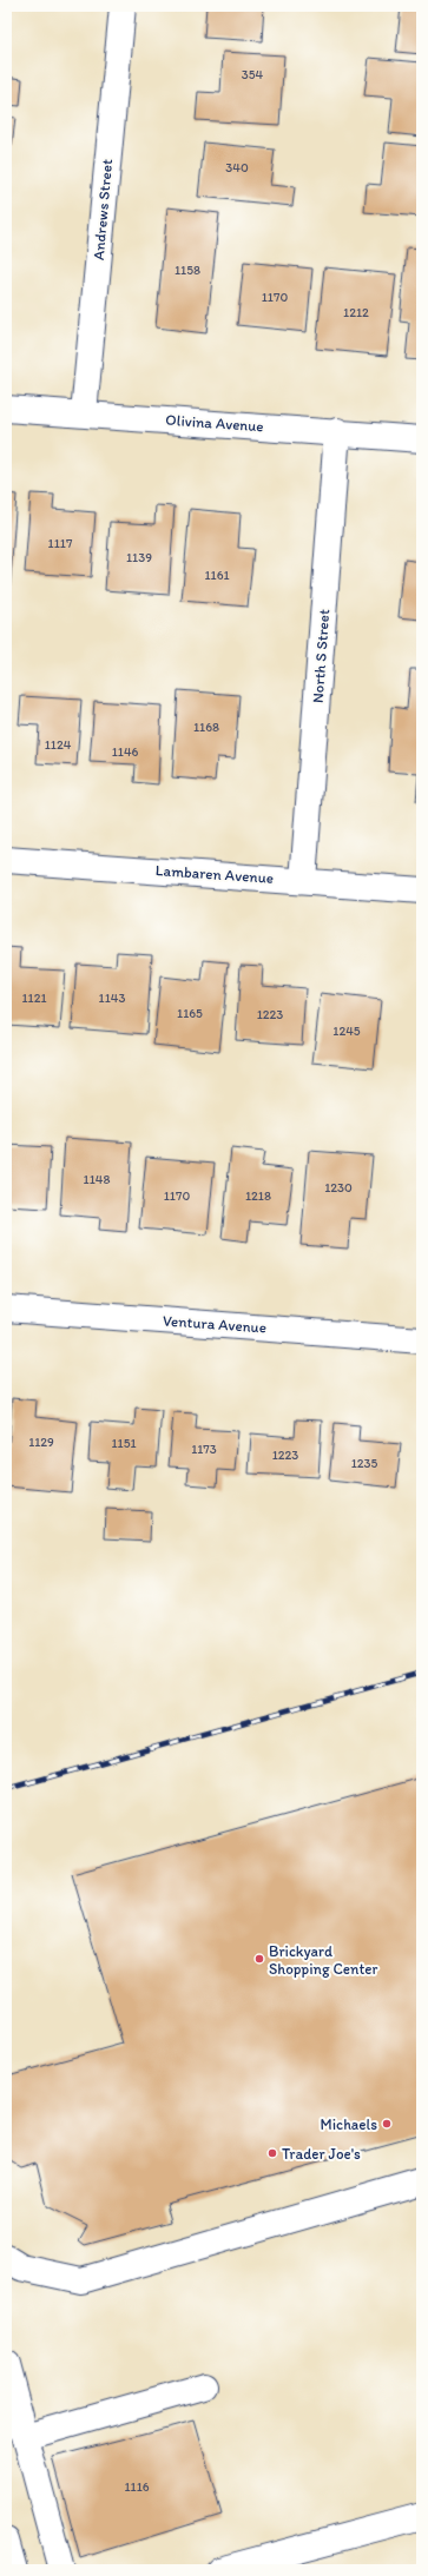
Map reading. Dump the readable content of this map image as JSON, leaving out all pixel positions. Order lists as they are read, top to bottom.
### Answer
{
  "streets": {
    "street": [
      "Andrews Street",
      "Olivina Avenue",
      "North S Street",
      "Lambaren Avenue",
      "Ventura Avenue"
    ]
  },
  "crossings": [
    ["Andrews Street", "Olivina Avenue"],
    ["Olivina Avenue", "North S Street"],
    ["North S Street", "Lambaren Avenue"]
  ],
  "places": ["Brickyard Shopping Center", "Michaels", "Trader Joe's"],
  "house_numbers": [
    "354",
    "340",
    "1158",
    "1170",
    "1212",
    "1117",
    "1139",
    "1161",
    "1168",
    "1124",
    "1146",
    "1121",
    "1143",
    "1165",
    "1223",
    "1245",
    "1148",
    "1230",
    "1170",
    "1218",
    "1129",
    "1151",
    "1173",
    "1223",
    "1235",
    "1116"
  ]
}
